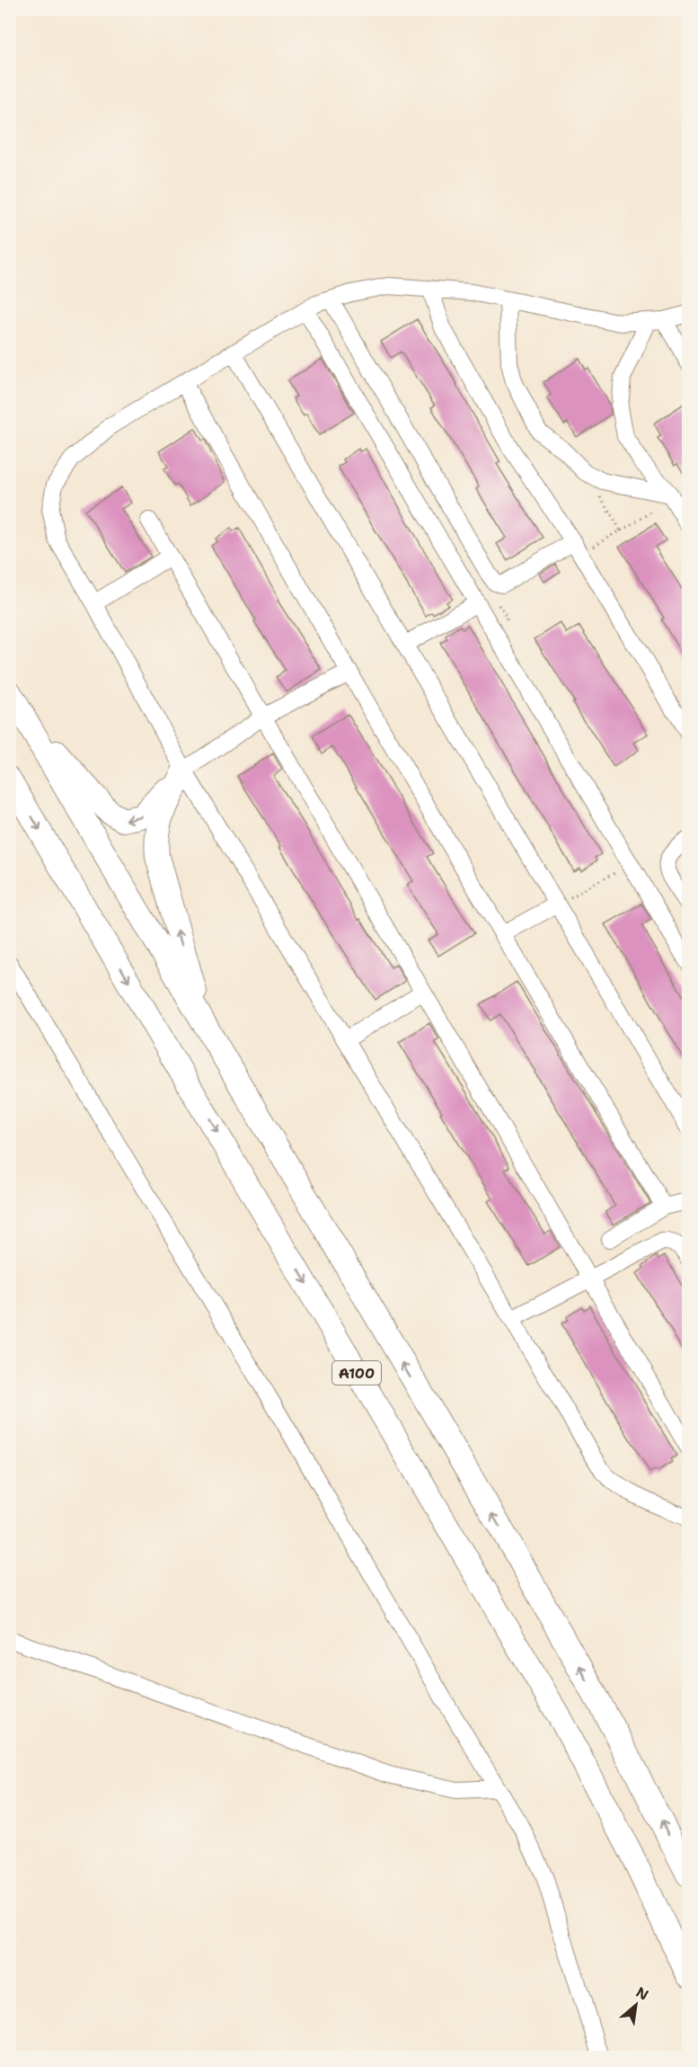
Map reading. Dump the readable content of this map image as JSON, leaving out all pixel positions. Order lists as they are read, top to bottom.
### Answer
{
  "streets": {
    "highway": ["A100"]
  },
  "north": "top right"
}
